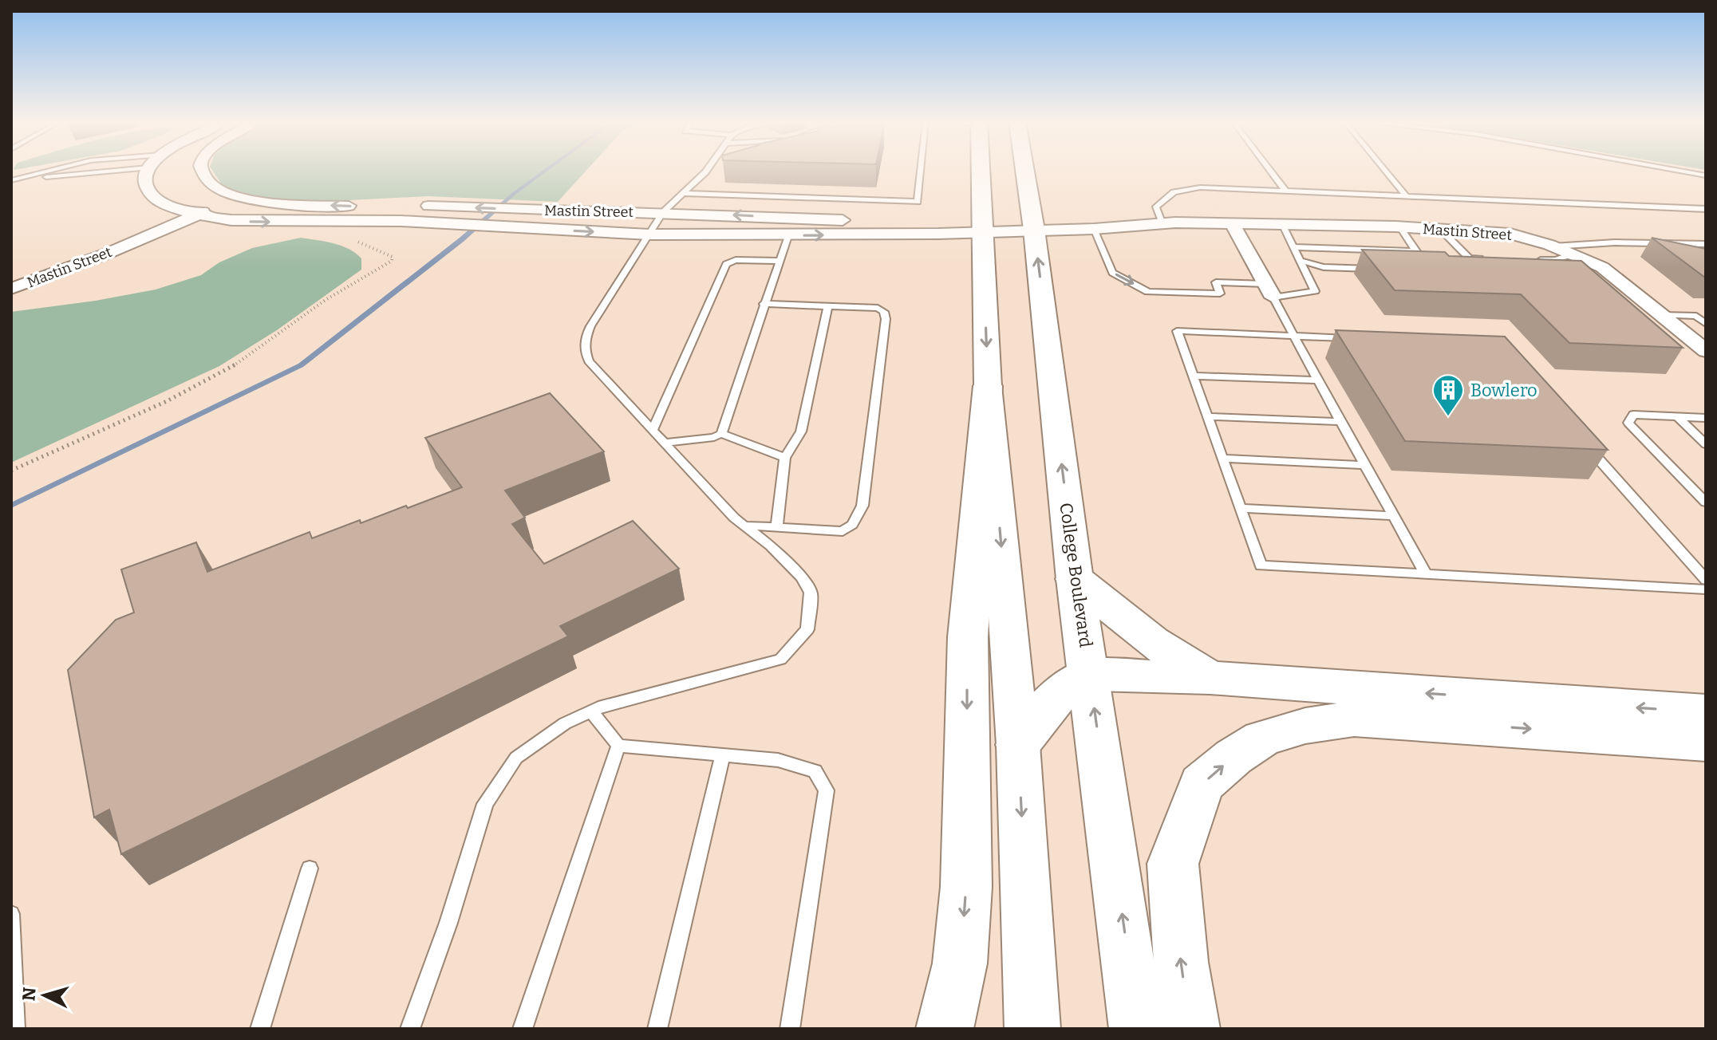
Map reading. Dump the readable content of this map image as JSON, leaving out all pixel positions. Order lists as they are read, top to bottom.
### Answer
{
  "streets": {
    "main road": ["College Boulevard"],
    "street": ["Mastin Street"]
  },
  "crossings": [
    ["Mastin Street", "College Boulevard"]
  ],
  "places": {
    "building": ["Bowlero"]
  },
  "north": "left"
}
